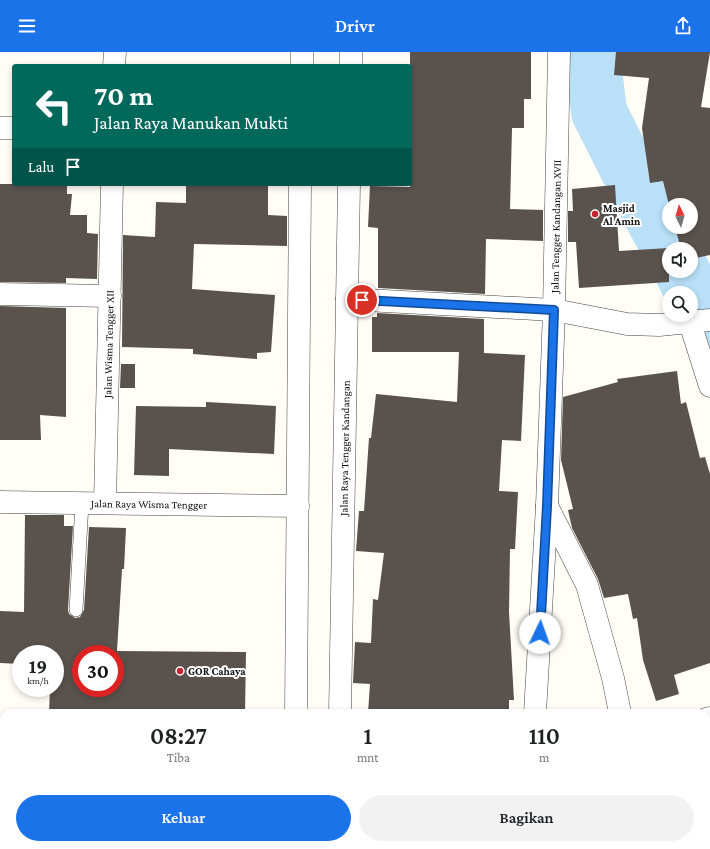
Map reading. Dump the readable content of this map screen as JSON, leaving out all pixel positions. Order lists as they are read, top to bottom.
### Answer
{
  "streets": {
    "street": [
      "Jalan Tengger Kandangan XVII",
      "Jalan Wisma Tengger XII",
      "Jalan Raya Tengger Kandangan",
      "Jalan Raya Wisma Tengger"
    ]
  },
  "crossings": [
    ["Jalan Wisma Tengger XII", "Jalan Raya Wisma Tengger"]
  ],
  "places": ["Masjid Al Amin", "GOR Cahaya"],
  "north": "top",
  "page": {
    "header": "Drivr",
    "turn": ["70 m", "Jalan Raya Manukan Mukti"],
    "then": "Lalu",
    "speed": "19 km/h",
    "limit": "30",
    "eta": [
      "08:27",
      "Tiba",
      "1",
      "mnt",
      "110",
      "m"
    ],
    "buttons": ["Keluar", "Bagikan"]
  }
}
